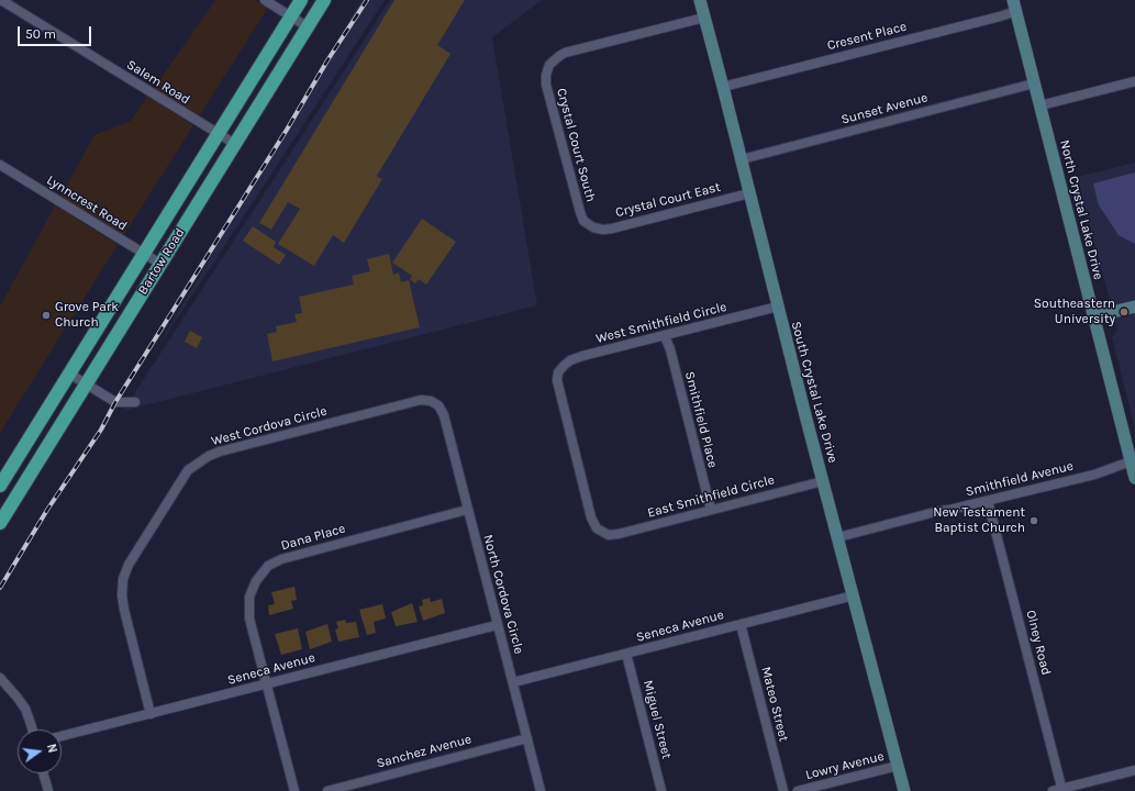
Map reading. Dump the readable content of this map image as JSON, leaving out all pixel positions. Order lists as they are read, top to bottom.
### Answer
{
  "streets": {
    "main road": ["Bartow Road"],
    "street": [
      "Cresent Place",
      "Salem Road",
      "Sunset Avenue",
      "Crystal Court South",
      "Crystal Court East",
      "Lynncrest Road",
      "North Crystal Lake Drive",
      "West Smithfield Circle",
      "South Crystal Lake Drive",
      "Smithfield Place",
      "West Cordova Circle",
      "Smithfield Avenue",
      "East Smithfield Circle",
      "Dana Place",
      "North Cordova Circle",
      "Seneca Avenue",
      "Olney Road",
      "Mateo Street",
      "Miguel Street",
      "Sanchez Avenue",
      "Lowry Avenue"
    ]
  },
  "crossings": [
    ["Cresent Place", "North Crystal Lake Drive"],
    ["Cresent Place", "South Crystal Lake Drive"],
    ["Salem Road", "Bartow Road"],
    ["Sunset Avenue", "North Crystal Lake Drive"],
    ["Sunset Avenue", "South Crystal Lake Drive"],
    ["Crystal Court South", "Crystal Court East"],
    ["Crystal Court South", "South Crystal Lake Drive"],
    ["Crystal Court East", "South Crystal Lake Drive"],
    ["Lynncrest Road", "Bartow Road"],
    ["North Crystal Lake Drive", "Smithfield Avenue"],
    ["West Smithfield Circle", "South Crystal Lake Drive"],
    ["West Smithfield Circle", "Smithfield Place"],
    ["West Smithfield Circle", "East Smithfield Circle"],
    ["South Crystal Lake Drive", "Smithfield Avenue"],
    ["South Crystal Lake Drive", "East Smithfield Circle"],
    ["South Crystal Lake Drive", "Seneca Avenue"],
    ["South Crystal Lake Drive", "Lowry Avenue"],
    ["Smithfield Place", "East Smithfield Circle"],
    ["West Cordova Circle", "North Cordova Circle"],
    ["West Cordova Circle", "Seneca Avenue"],
    ["Smithfield Avenue", "Olney Road"],
    ["Dana Place", "North Cordova Circle"],
    ["Dana Place", "Seneca Avenue"],
    ["North Cordova Circle", "Seneca Avenue"],
    ["North Cordova Circle", "Sanchez Avenue"],
    ["Seneca Avenue", "Mateo Street"],
    ["Seneca Avenue", "Miguel Street"]
  ],
  "places": ["Southeastern University", "Grove Park Church", "New Testament Baptist Church"],
  "scale_bar": "50 m",
  "north": "right"
}
